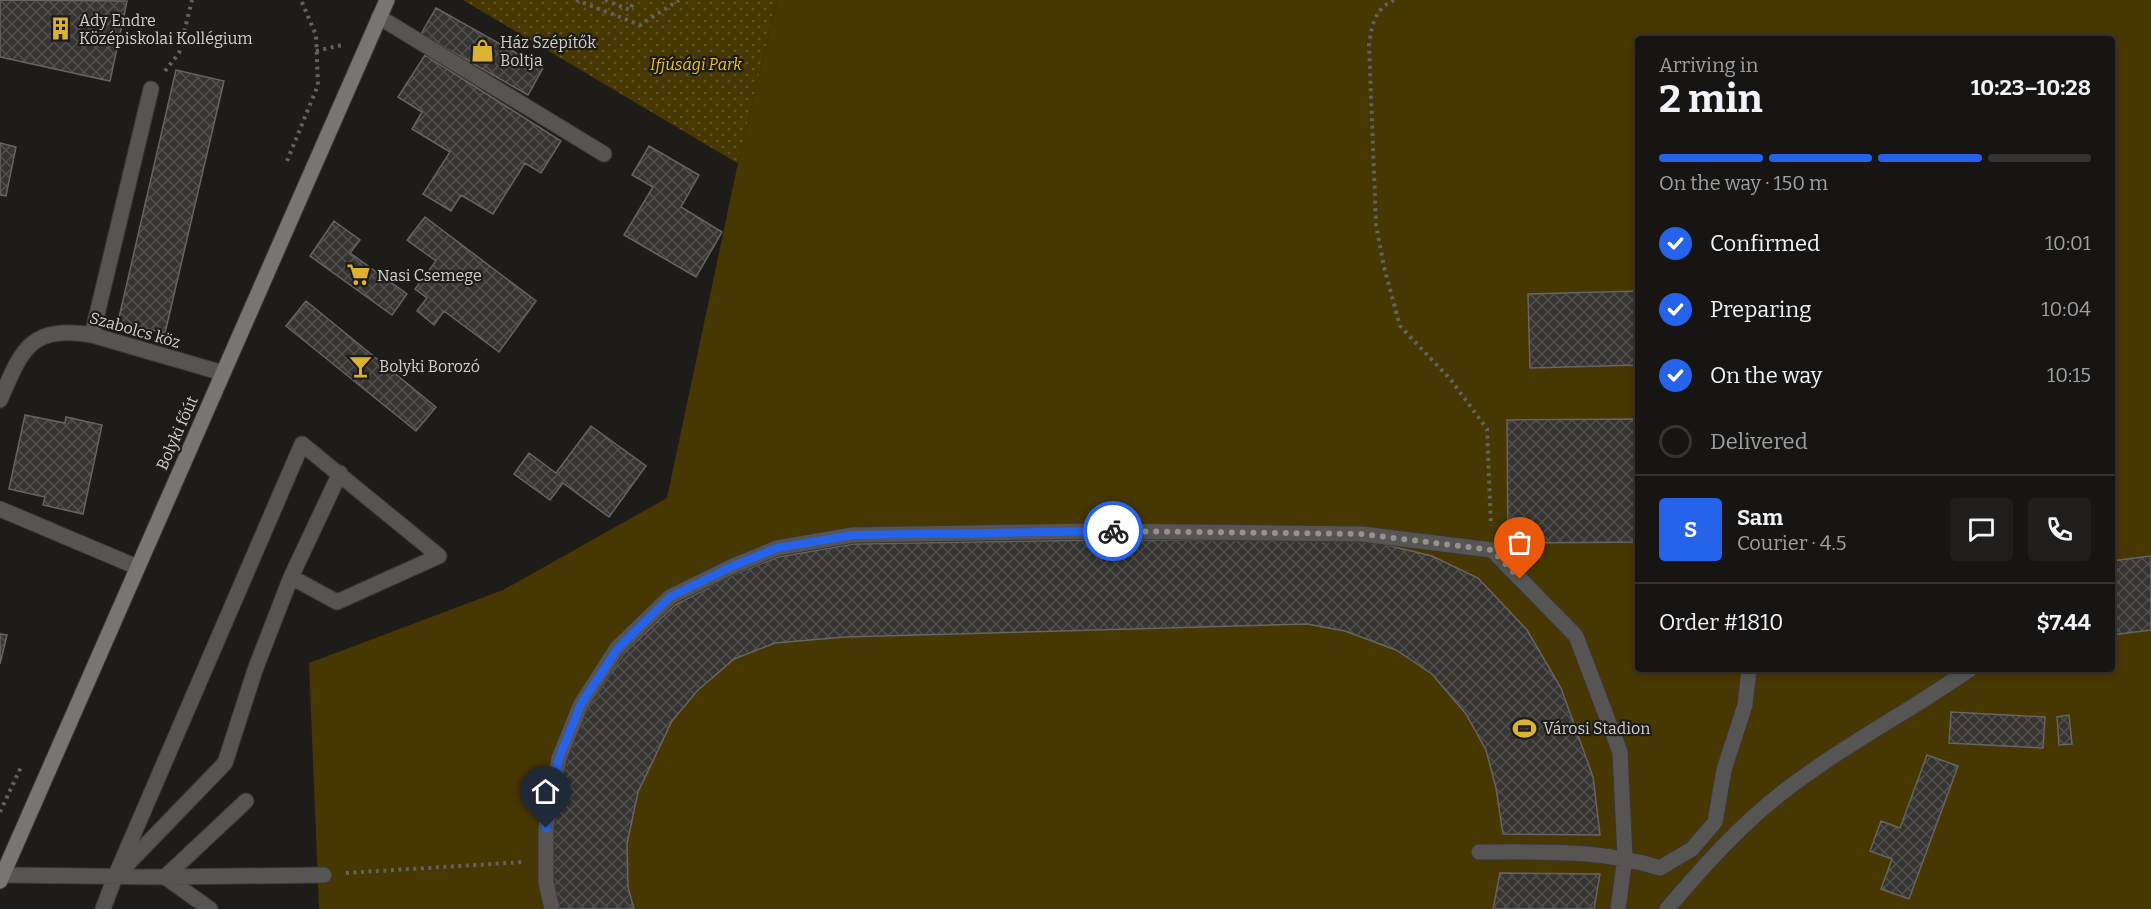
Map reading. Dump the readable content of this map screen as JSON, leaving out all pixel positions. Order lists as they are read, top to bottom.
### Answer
{
  "streets": {
    "main road": ["Bolyki főút"],
    "lane": ["Szabolcs köz"]
  },
  "crossings": [
    ["Szabolcs köz", "Bolyki főút"]
  ],
  "parks": ["Ifjúsági Park"],
  "places": {
    "building": ["Ady Endre Középiskolai Kollégium"],
    "shop": ["Ház Szépítők Boltja"],
    "supermarket": ["Nasi Csemege"],
    "bar": ["Bolyki Borozó"],
    "sports": ["Városi Stadion"]
  },
  "page": {
    "heading": ["2 min", "Arriving in", "10:23–10:28"],
    "panel": [
      "Sam",
      "Courier · 4.5",
      "Order #1810",
      "$7.44"
    ],
    "bar": "On the way · 150 m",
    "list": [
      ["Confirmed", "10:01"],
      ["Preparing", "10:04"],
      ["On the way", "10:15"],
      "Delivered"
    ],
    "round": "S"
  }
}
